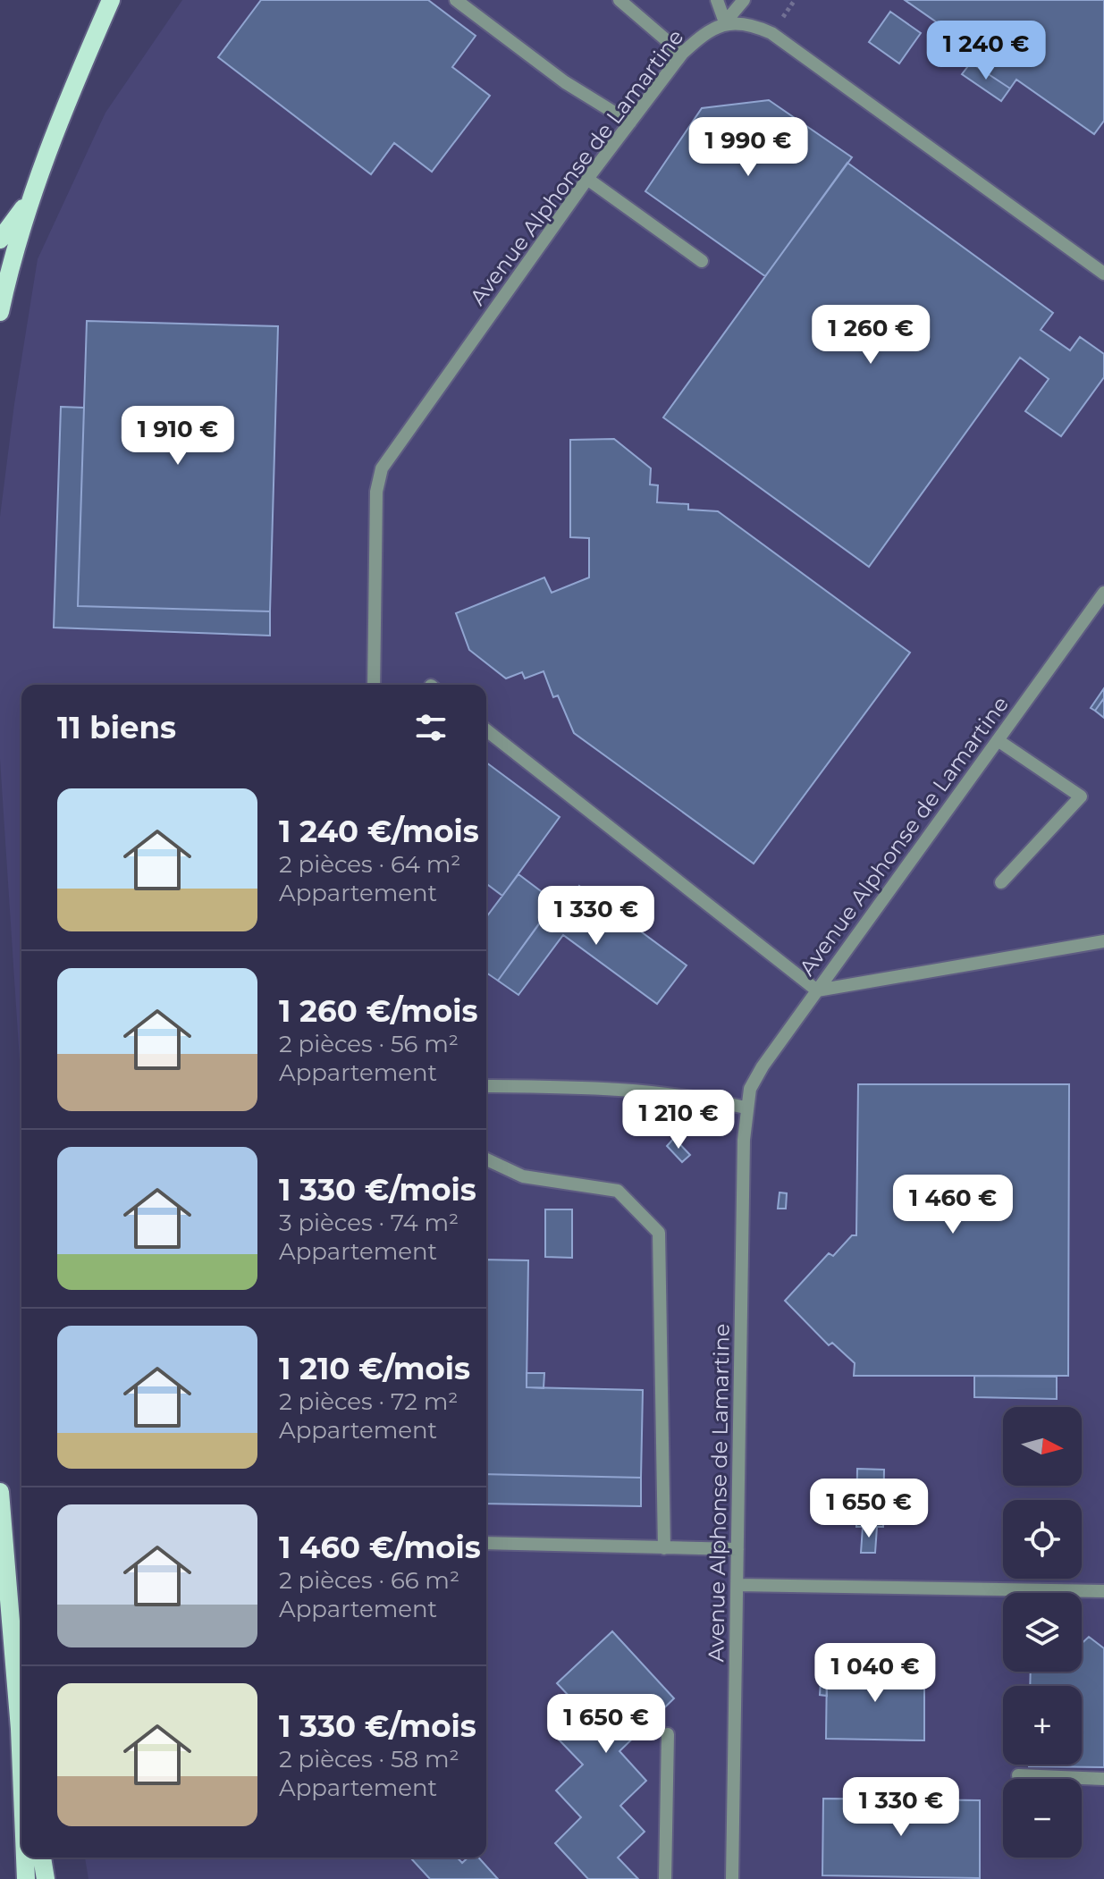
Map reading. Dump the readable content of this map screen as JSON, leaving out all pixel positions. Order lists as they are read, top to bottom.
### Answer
{
  "streets": {
    "street": ["Avenue Alphonse de Lamartine"]
  },
  "north": "right",
  "page": {
    "price": [
      "1 240 €",
      "1 990 €",
      "1 260 €",
      "1 910 €",
      "1 330 €",
      "1 210 €",
      "1 460 €",
      "1 650 €",
      "1 040 €",
      "1 650 €",
      "1 330 €"
    ],
    "heading": "11 biens",
    "list": [
      {
        "name": "1 240 €/mois",
        "note": "2 pièces · 64 m² · Appartement"
      },
      {
        "name": "1 260 €/mois",
        "note": "2 pièces · 56 m² · Appartement"
      },
      {
        "name": "1 330 €/mois",
        "note": "3 pièces · 74 m² · Appartement"
      },
      {
        "name": "1 210 €/mois",
        "note": "2 pièces · 72 m² · Appartement"
      },
      {
        "name": "1 460 €/mois",
        "note": "2 pièces · 66 m² · Appartement"
      },
      {
        "name": "1 330 €/mois",
        "note": "2 pièces · 58 m² · Appartement"
      }
    ],
    "map_buttons": ["+", "−"]
  }
}
